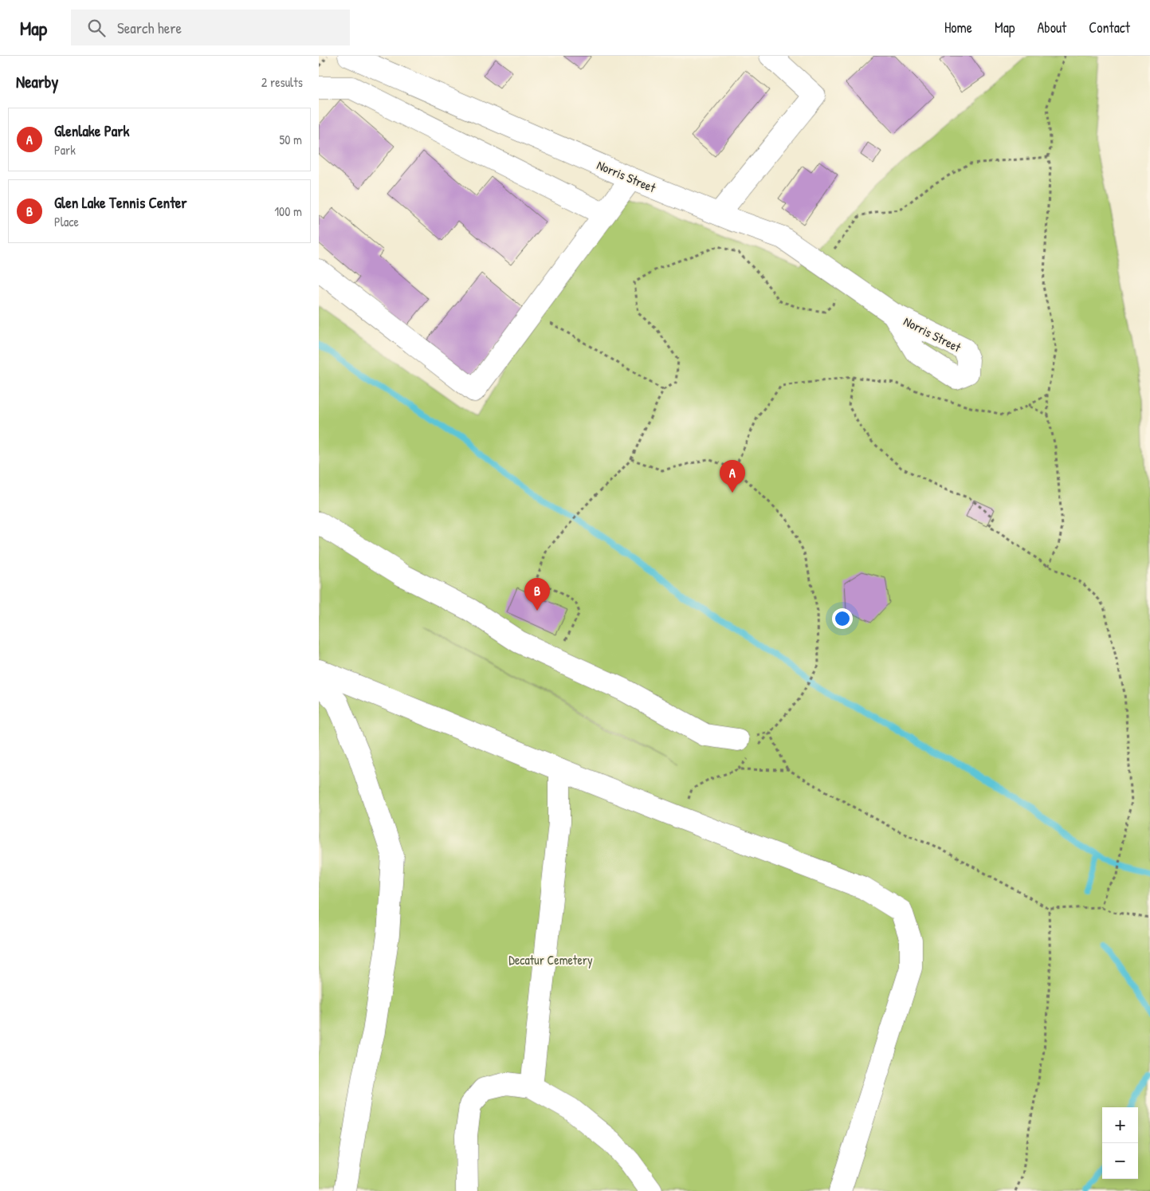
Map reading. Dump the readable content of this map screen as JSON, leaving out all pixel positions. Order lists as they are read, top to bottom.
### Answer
{
  "streets": {
    "street": ["Norris Street"]
  },
  "parks": ["Decatur Cemetery"],
  "page": {
    "header": "Map",
    "search": "Search here",
    "nav": [
      "Home",
      "Map",
      "About",
      "Contact"
    ],
    "heading": ["Nearby", "2 results"],
    "list": [
      {
        "mark": "A",
        "name": "Glenlake Park",
        "note": "Park",
        "value": "50 m"
      },
      {
        "mark": "B",
        "name": "Glen Lake Tennis Center",
        "note": "Place",
        "value": "100 m"
      }
    ],
    "pins": ["A", "B"],
    "map_buttons": ["+", "−"]
  }
}
